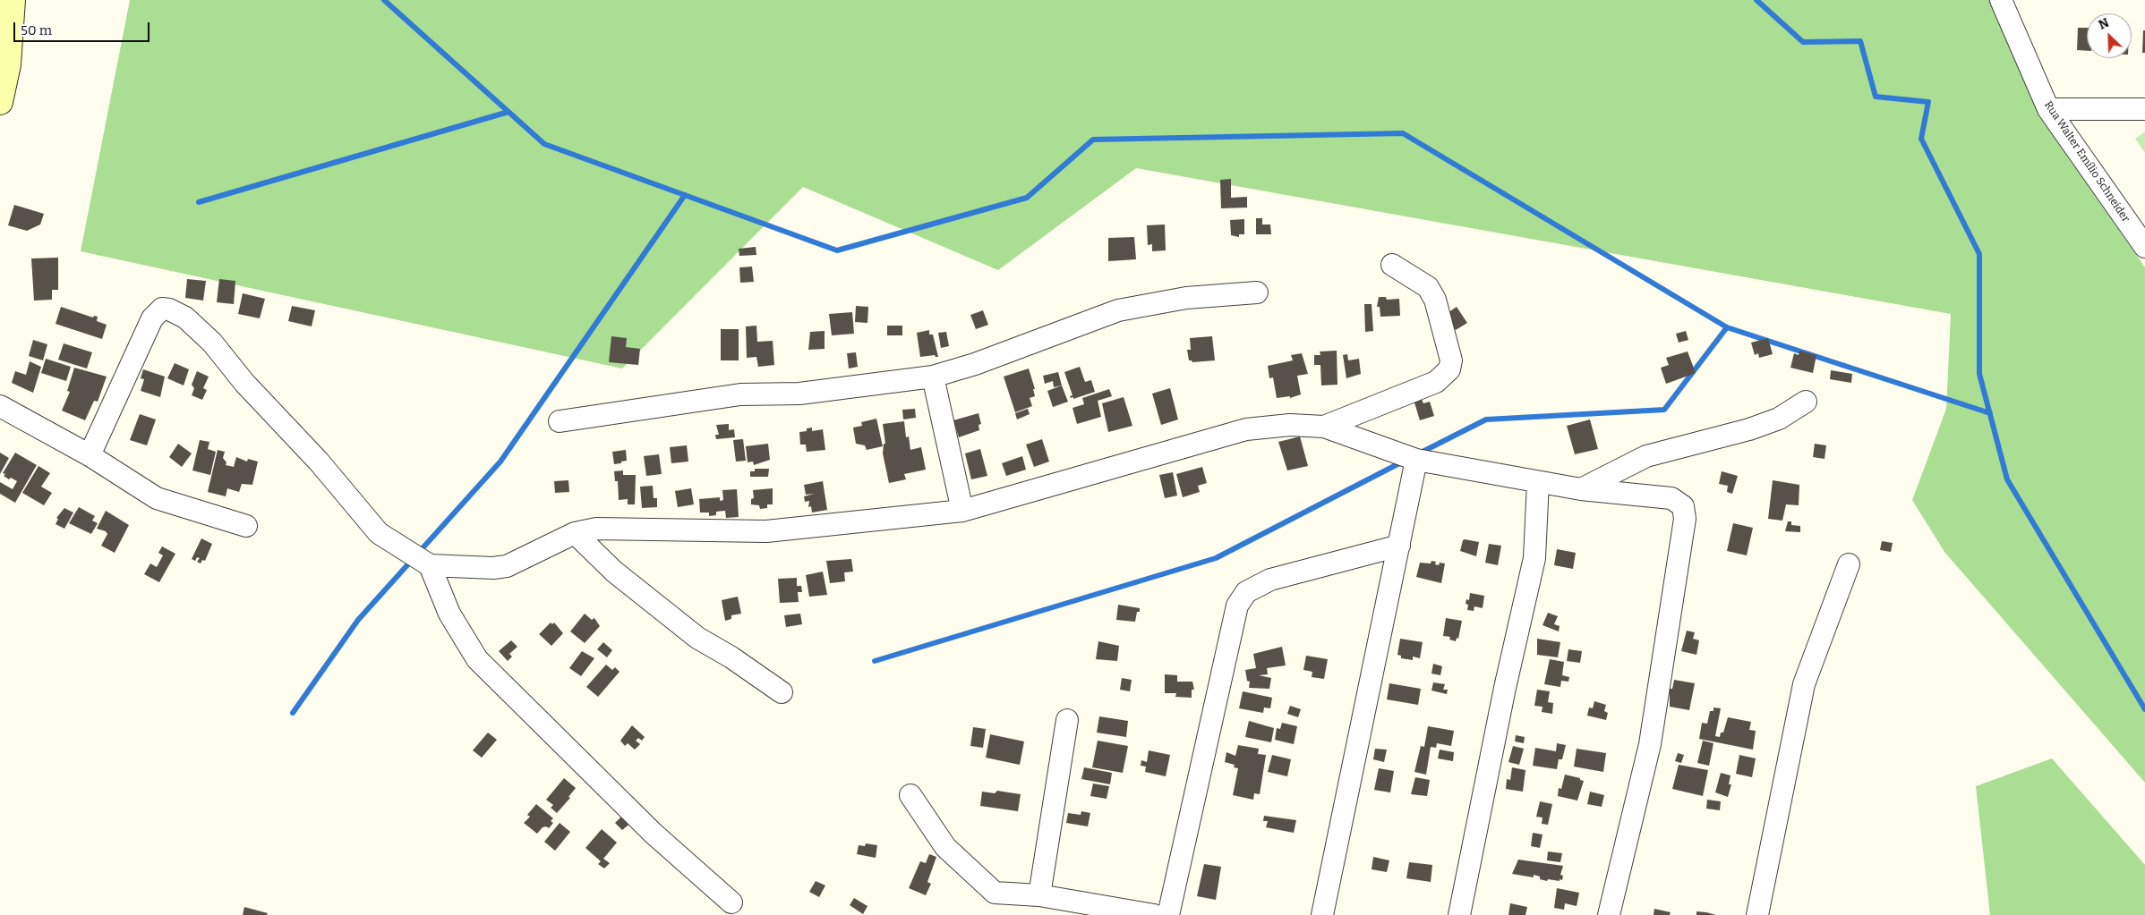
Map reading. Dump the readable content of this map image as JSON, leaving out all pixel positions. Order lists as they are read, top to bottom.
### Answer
{
  "streets": {
    "street": ["Rua Walter Emílio Schneider"]
  },
  "scale_bar": "50 m",
  "north": "top left"
}
